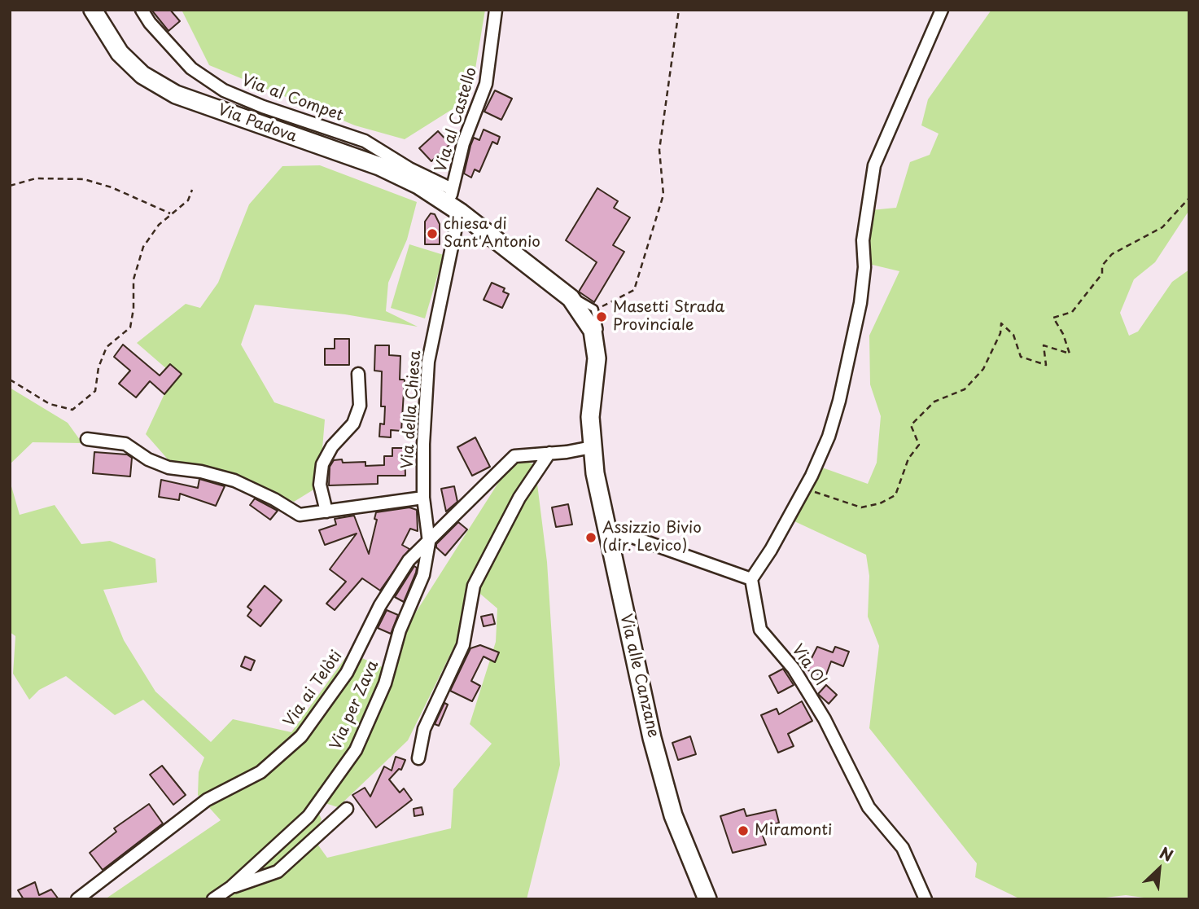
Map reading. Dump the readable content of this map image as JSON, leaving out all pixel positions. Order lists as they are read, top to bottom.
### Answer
{
  "streets": {
    "main road": ["Via Padova", "Via alle Canzane"],
    "street": [
      "Via al Compet",
      "Via al Castello",
      "Via della Chiesa",
      "Via Ol",
      "Via ai Telòti",
      "Via per Zava"
    ]
  },
  "crossings": [
    ["Via al Compet", "Via al Castello"],
    ["Via al Compet", "Via Padova"],
    ["Via al Compet", "Via della Chiesa"],
    ["Via al Castello", "Via Padova"],
    ["Via al Castello", "Via della Chiesa"],
    ["Via Padova", "Via della Chiesa"],
    ["Via Padova", "Via alle Canzane"],
    ["Via della Chiesa", "Via ai Telòti"],
    ["Via della Chiesa", "Via per Zava"],
    ["Via alle Canzane", "Via ai Telòti"],
    ["Via ai Telòti", "Via per Zava"]
  ],
  "places": [
    "chiesa di Sant'Antonio",
    "Masetti Strada Provinciale",
    "Assizzio Bivio (dir. Levico)",
    "Miramonti"
  ],
  "north": "top right"
}
